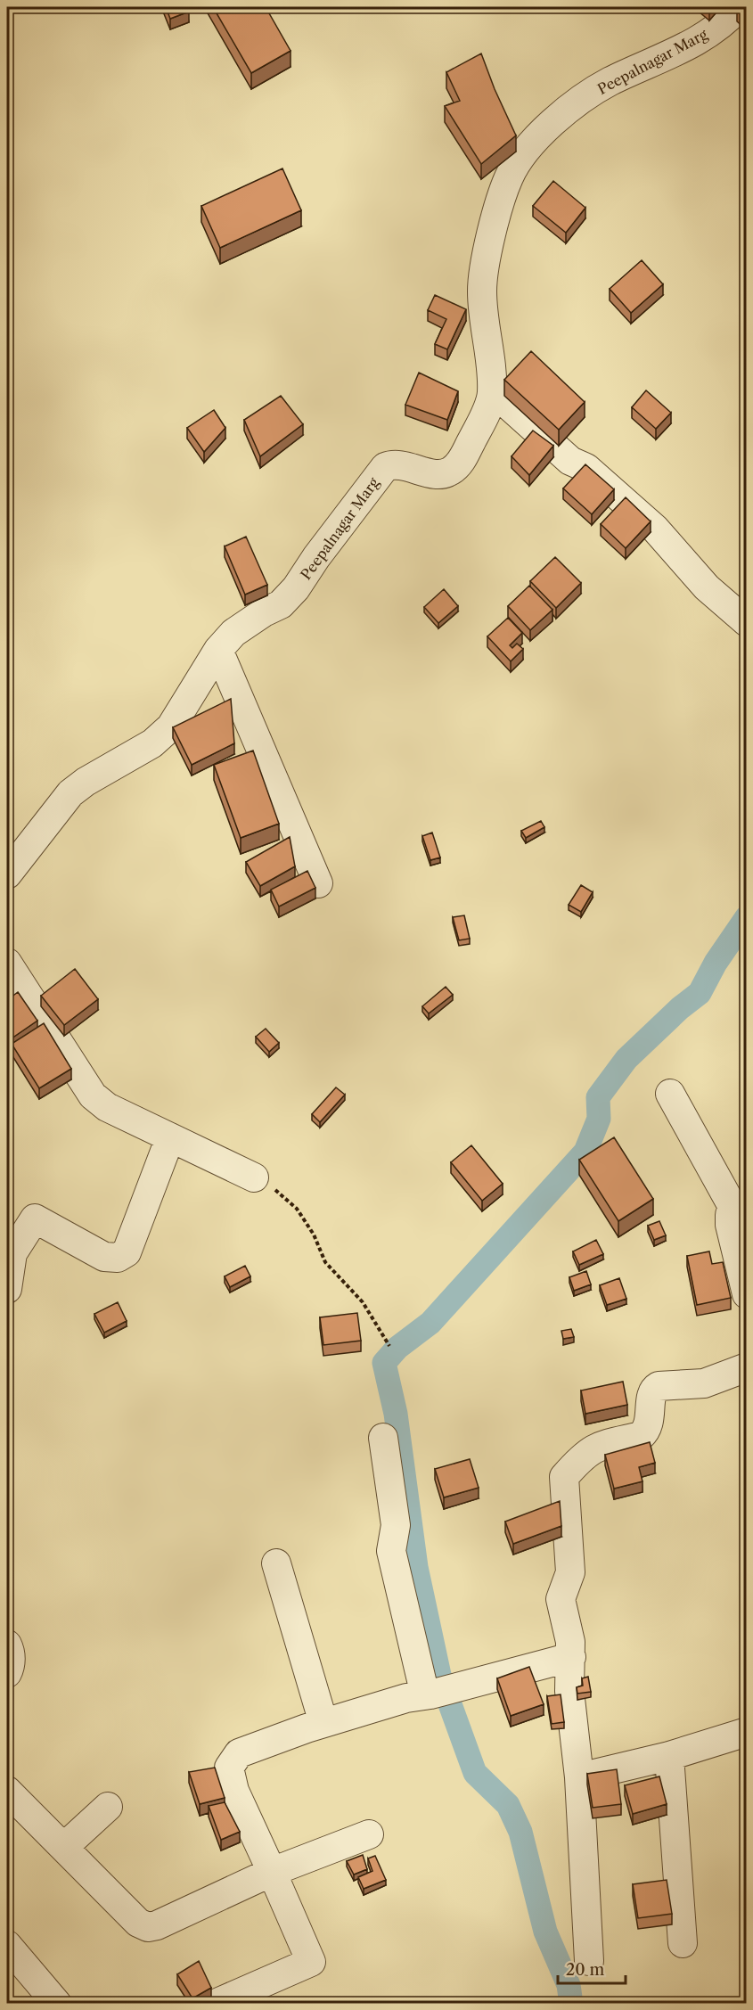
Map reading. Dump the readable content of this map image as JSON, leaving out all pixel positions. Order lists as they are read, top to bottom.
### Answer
{
  "streets": {
    "street": ["Peepalnagar Marg"]
  },
  "scale_bar": "20 m"
}
